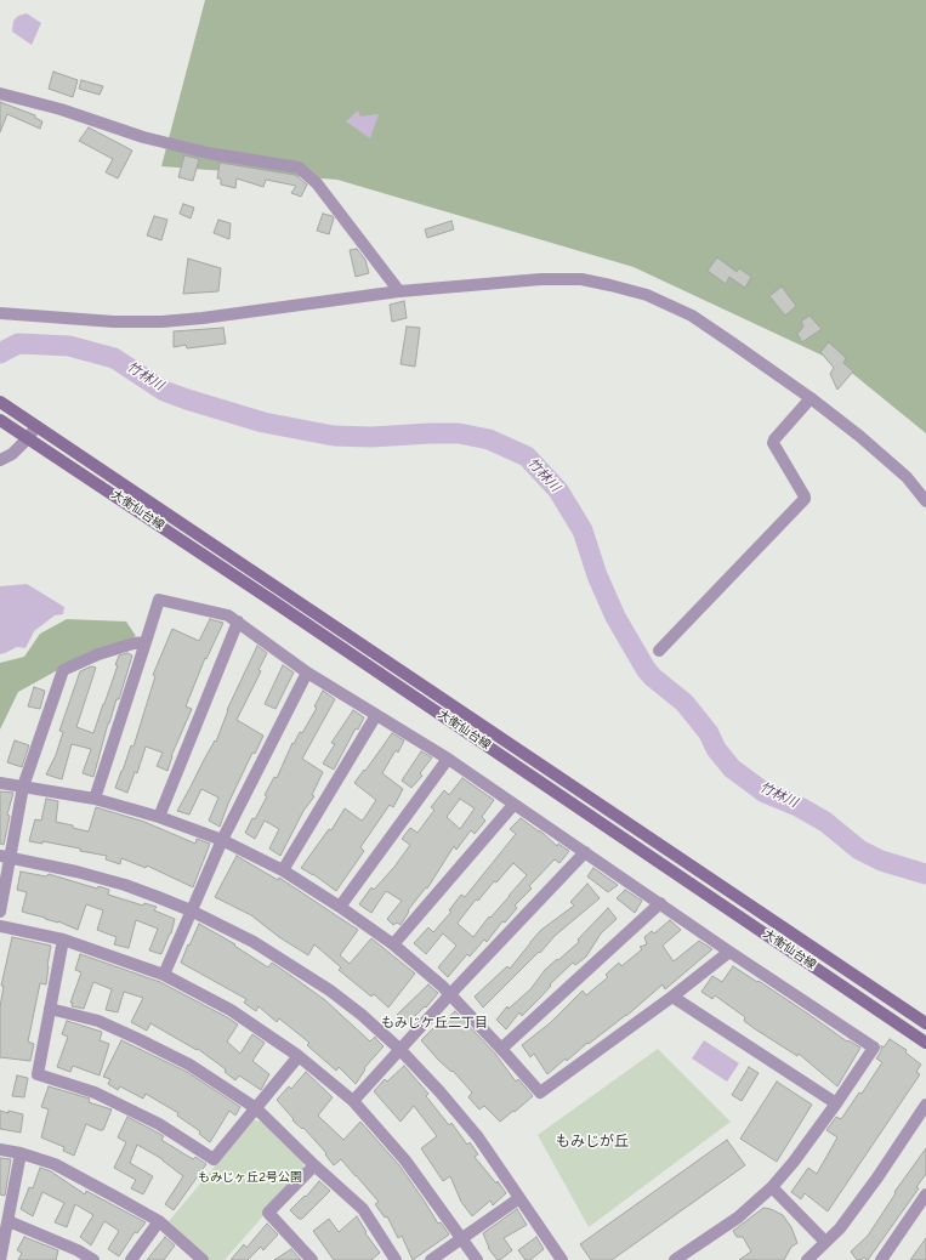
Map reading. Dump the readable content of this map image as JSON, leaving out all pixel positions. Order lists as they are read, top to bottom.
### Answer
{
  "streets": {
    "main road": ["大衡仙台線"]
  },
  "districts": ["もみじケ丘二丁目", "もみじが丘"],
  "water": ["竹林川"],
  "parks": ["もみじヶ丘2号公園"]
}
